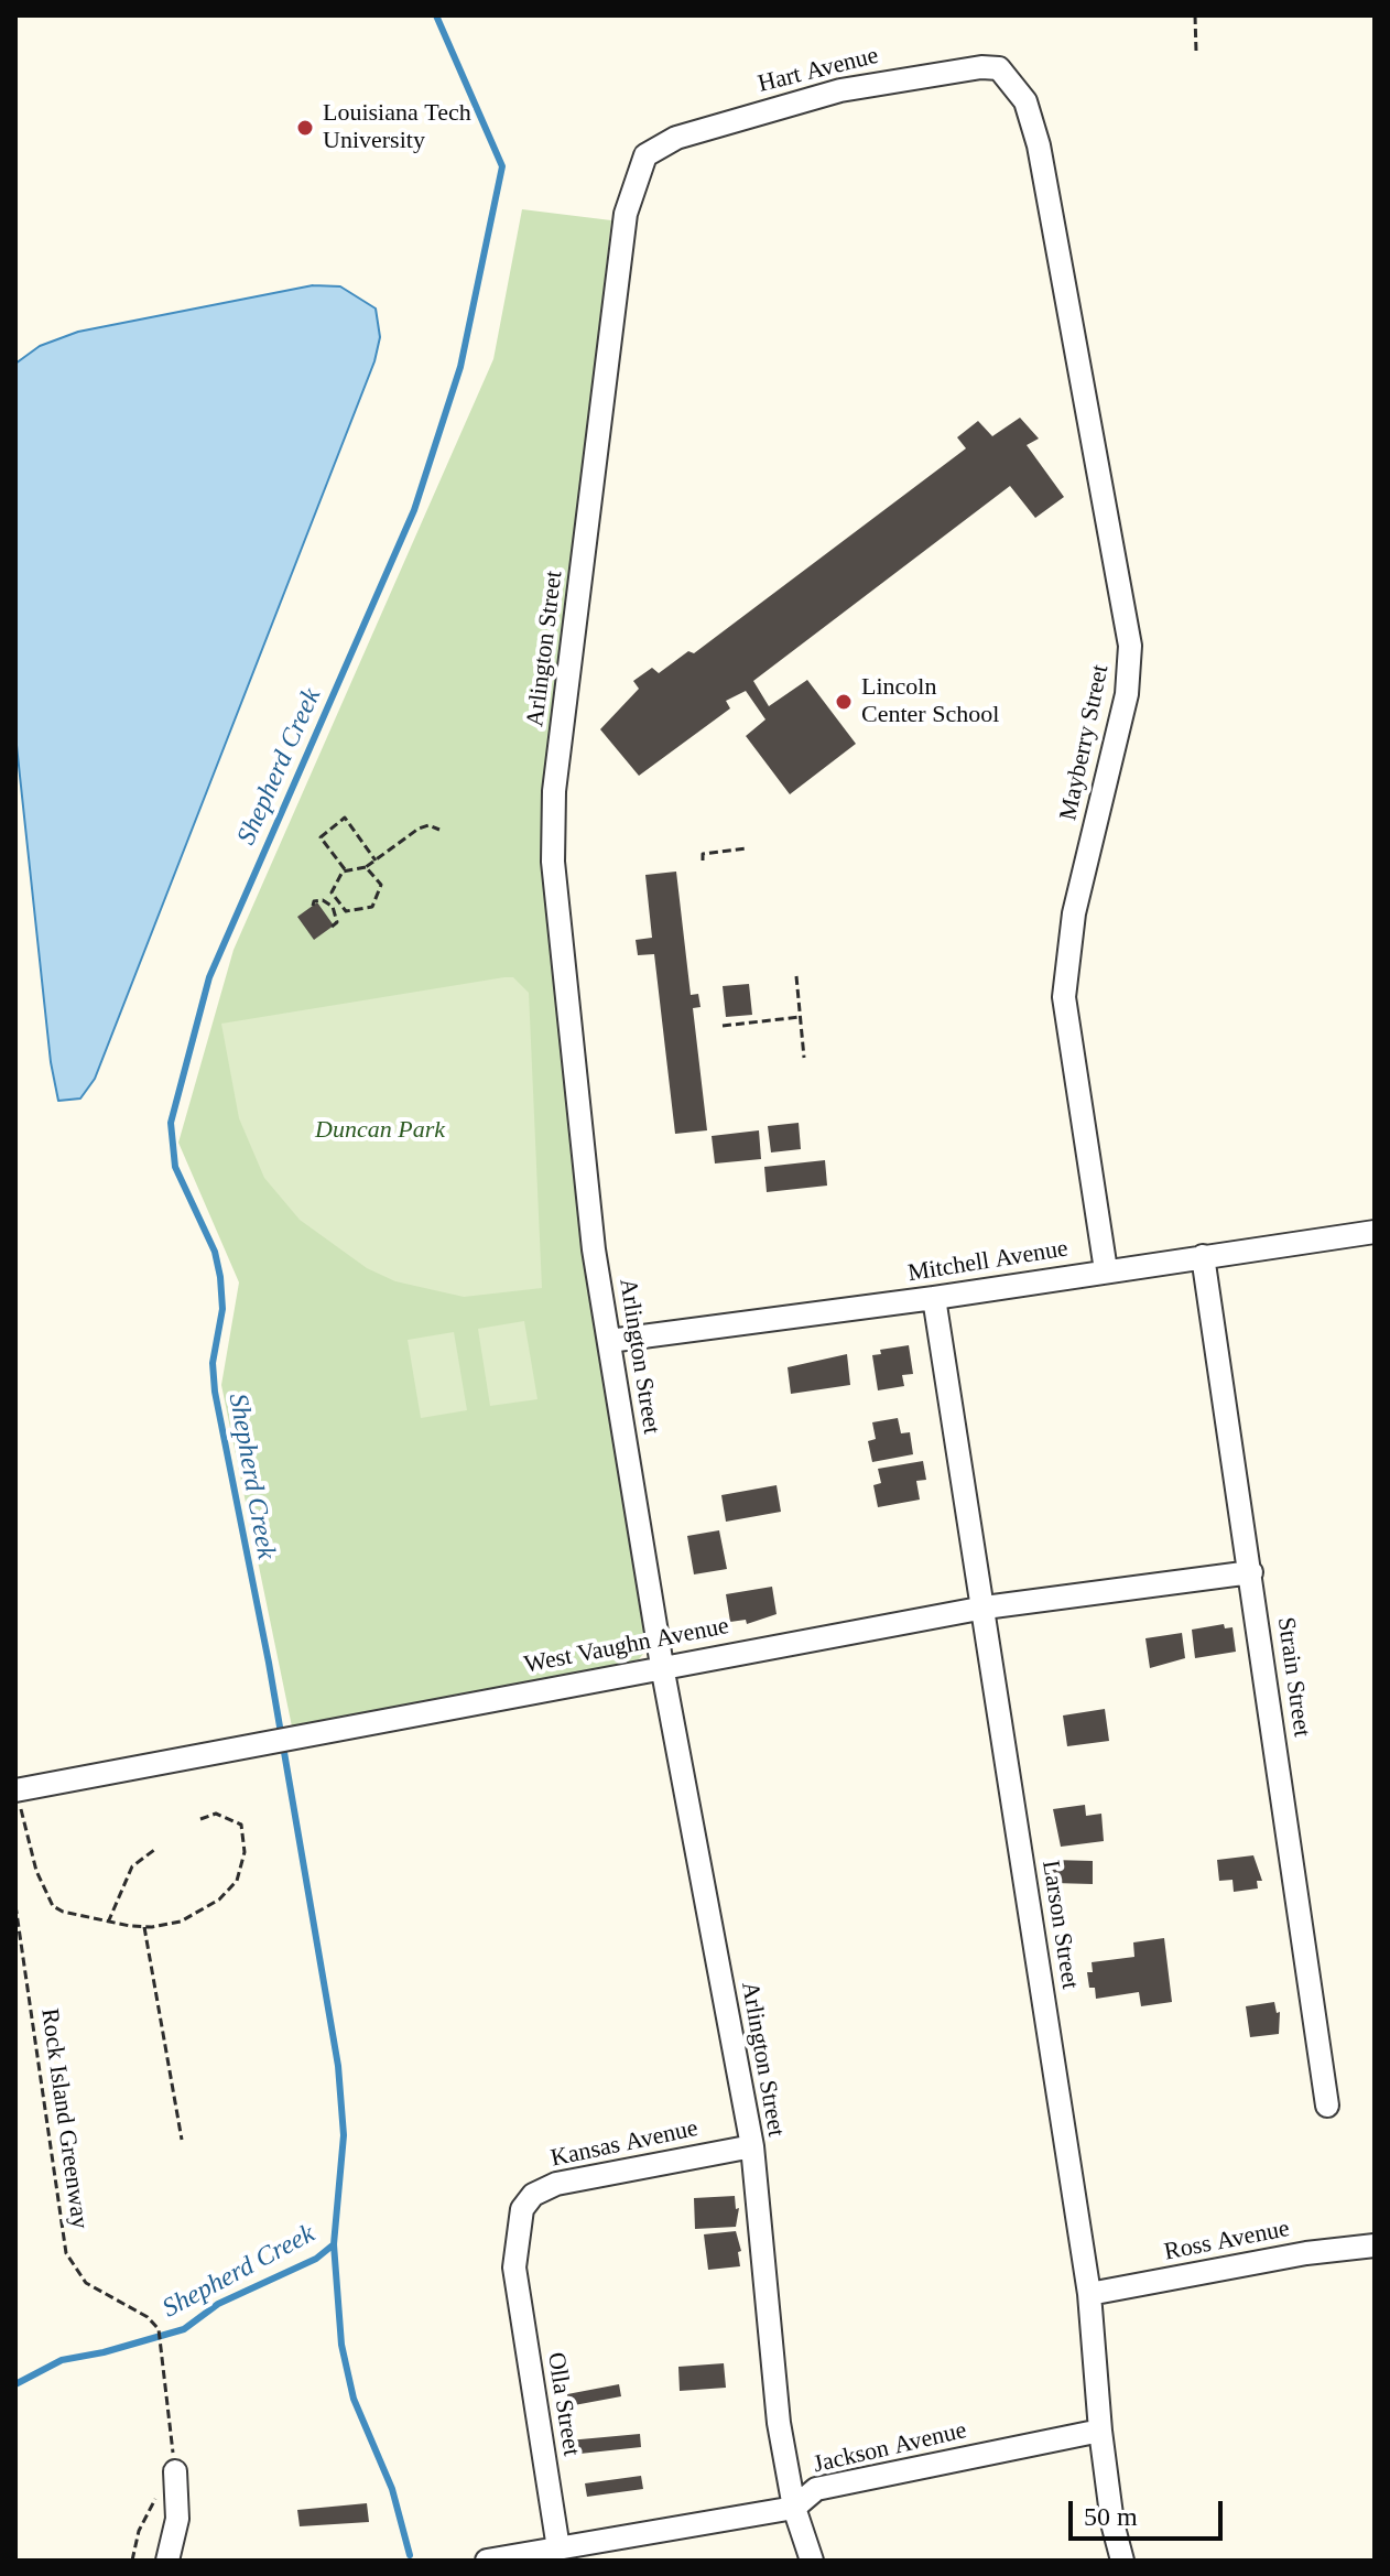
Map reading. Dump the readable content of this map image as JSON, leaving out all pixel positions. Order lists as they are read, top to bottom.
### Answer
{
  "streets": {
    "street": [
      "Hart Avenue",
      "Arlington Street",
      "Mayberry Street",
      "Mitchell Avenue",
      "West Vaughn Avenue",
      "Strain Street",
      "Larson Street",
      "Kansas Avenue",
      "Ross Avenue",
      "Olla Street",
      "Jackson Avenue"
    ],
    "path": ["Rock Island Greenway"]
  },
  "crossings": [
    ["Hart Avenue", "Arlington Street"],
    ["Hart Avenue", "Mayberry Street"],
    ["Arlington Street", "Mitchell Avenue"],
    ["Arlington Street", "West Vaughn Avenue"],
    ["Arlington Street", "Kansas Avenue"],
    ["Arlington Street", "Jackson Avenue"],
    ["Mayberry Street", "Mitchell Avenue"],
    ["Mitchell Avenue", "Strain Street"],
    ["Mitchell Avenue", "Larson Street"],
    ["West Vaughn Avenue", "Strain Street"],
    ["West Vaughn Avenue", "Larson Street"],
    ["Larson Street", "Ross Avenue"],
    ["Larson Street", "Jackson Avenue"],
    ["Kansas Avenue", "Olla Street"],
    ["Olla Street", "Jackson Avenue"]
  ],
  "water": ["Shepherd Creek"],
  "parks": ["Duncan Park"],
  "places": ["Louisiana Tech University", "Lincoln Center School"],
  "scale_bar": "50 m"
}
